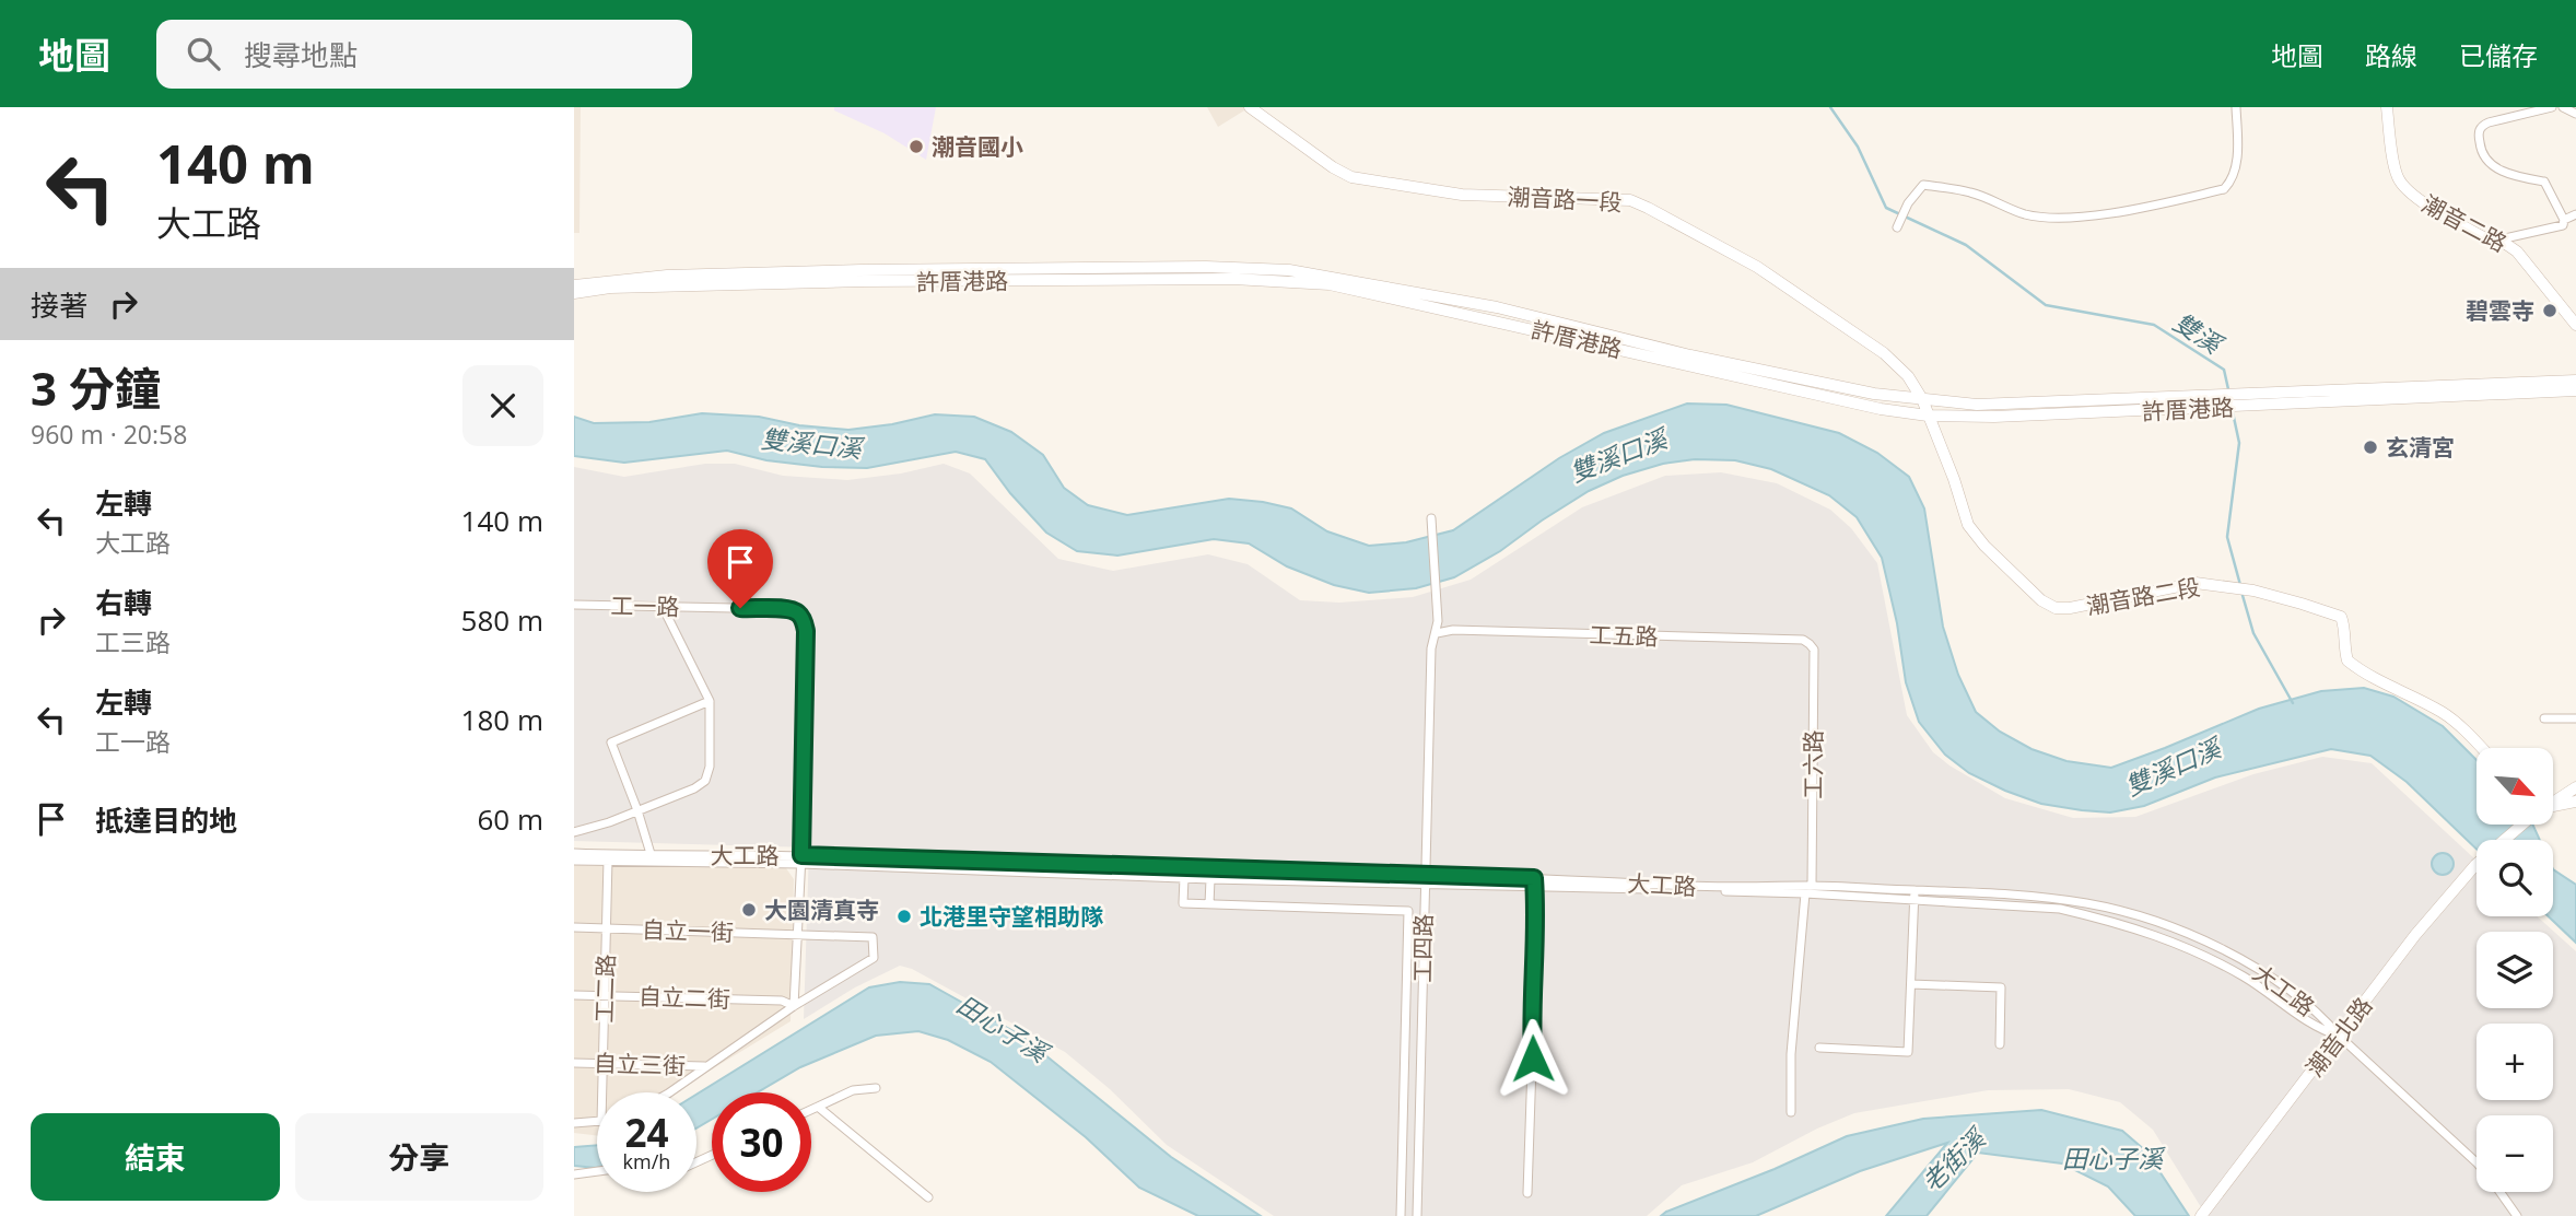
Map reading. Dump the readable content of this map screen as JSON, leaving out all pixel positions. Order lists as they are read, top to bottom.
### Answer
{
  "streets": {
    "street": [
      "潮音路一段",
      "潮音二路",
      "許厝港路",
      "潮音路二段",
      "工一路",
      "工五路",
      "工六路",
      "大工路",
      "自立一街",
      "工四路",
      "工二路",
      "自立二街",
      "潮音北路",
      "自立三街"
    ]
  },
  "crossings": [
    ["潮音路一段", "許厝港路"],
    ["潮音路一段", "潮音路二段"],
    ["許厝港路", "潮音路二段"],
    ["工一路", "大工路"],
    ["工五路", "工六路"],
    ["工五路", "工四路"],
    ["工六路", "大工路"],
    ["大工路", "工四路"],
    ["大工路", "工二路"],
    ["大工路", "潮音北路"],
    ["自立一街", "工二路"],
    ["自立一街", "自立二街"],
    ["工二路", "自立二街"],
    ["工二路", "自立三街"]
  ],
  "water": [
    "雙溪",
    "雙溪口溪",
    "田心子溪",
    "老街溪"
  ],
  "places": [
    "潮音國小",
    "碧雲寺",
    "玄清宮",
    "大園清真寺",
    "北港里守望相助隊"
  ],
  "north": "bottom right",
  "page": {
    "header": "地圖",
    "search": "搜尋地點",
    "nav": ["地圖", "路線", "已儲存"],
    "turn": ["140 m", "大工路"],
    "then": "接著",
    "heading": ["3 分鐘", "960 m · 20:58"],
    "list": [
      {
        "name": "左轉",
        "note": "大工路",
        "value": "140 m"
      },
      {
        "name": "右轉",
        "note": "工三路",
        "value": "580 m"
      },
      {
        "name": "左轉",
        "note": "工一路",
        "value": "180 m"
      },
      {
        "name": "抵達目的地",
        "value": "60 m"
      }
    ],
    "map_buttons": ["+", "−"],
    "speed": "24 km/h",
    "limit": "30",
    "buttons": ["結束", "分享"]
  }
}
